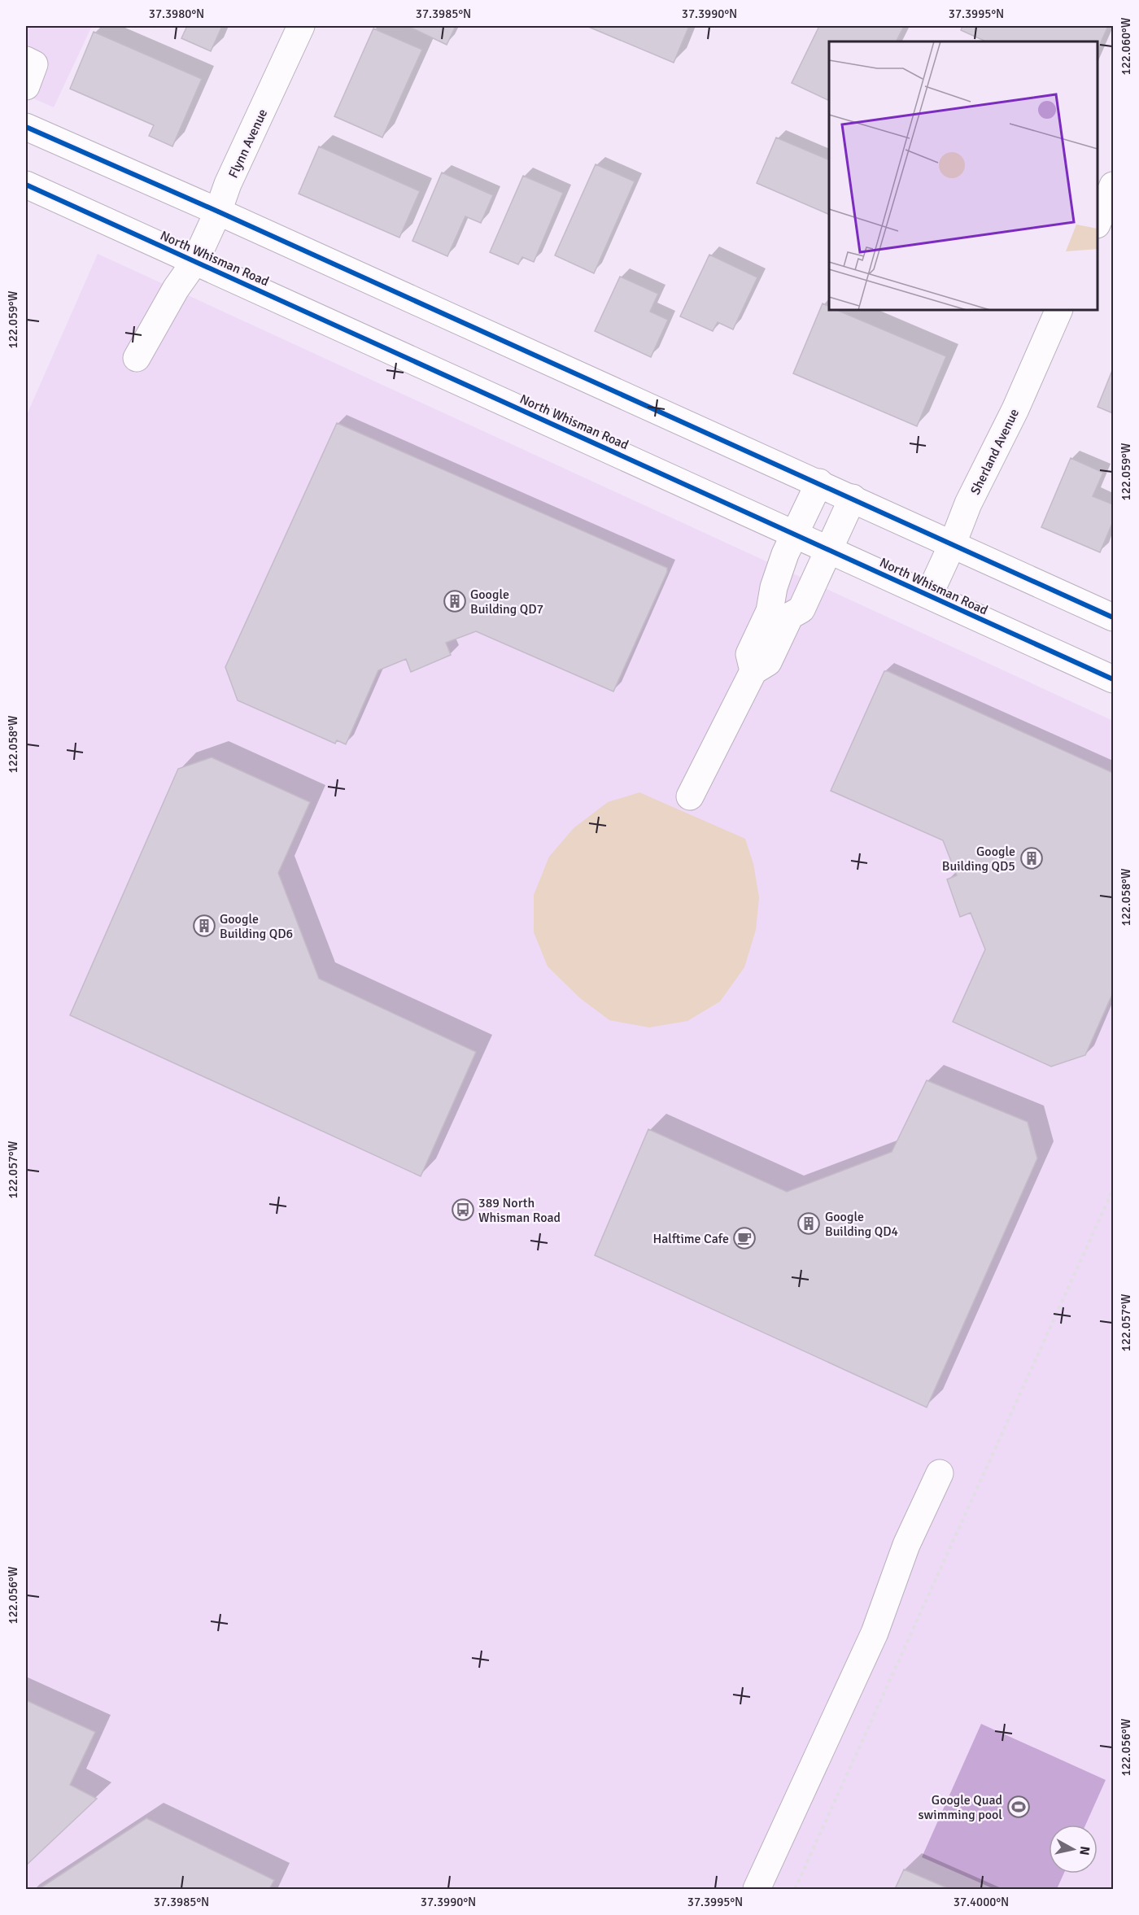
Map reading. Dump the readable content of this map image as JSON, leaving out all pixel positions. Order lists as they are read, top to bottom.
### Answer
{
  "streets": {
    "main road": ["Flynn Avenue", "North Whisman Road", "Sherland Avenue"]
  },
  "crossings": [
    ["Flynn Avenue", "North Whisman Road"],
    ["North Whisman Road", "Sherland Avenue"]
  ],
  "places": {
    "building": [
      "Google Building QD7",
      "Google Building QD5",
      "Google Building QD6",
      "Google Building QD4"
    ],
    "bus stop": ["389 North Whisman Road"],
    "cafe": ["Halftime Cafe"],
    "sports": ["Google Quad swimming pool"]
  },
  "north": "right",
  "coordinates": [
    "37.3980°N",
    "37.3985°N",
    "37.3990°N",
    "37.3995°N",
    "122.060°W",
    "122.059°W",
    "122.058°W",
    "122.057°W",
    "122.056°W",
    "37.4000°N"
  ]
}
